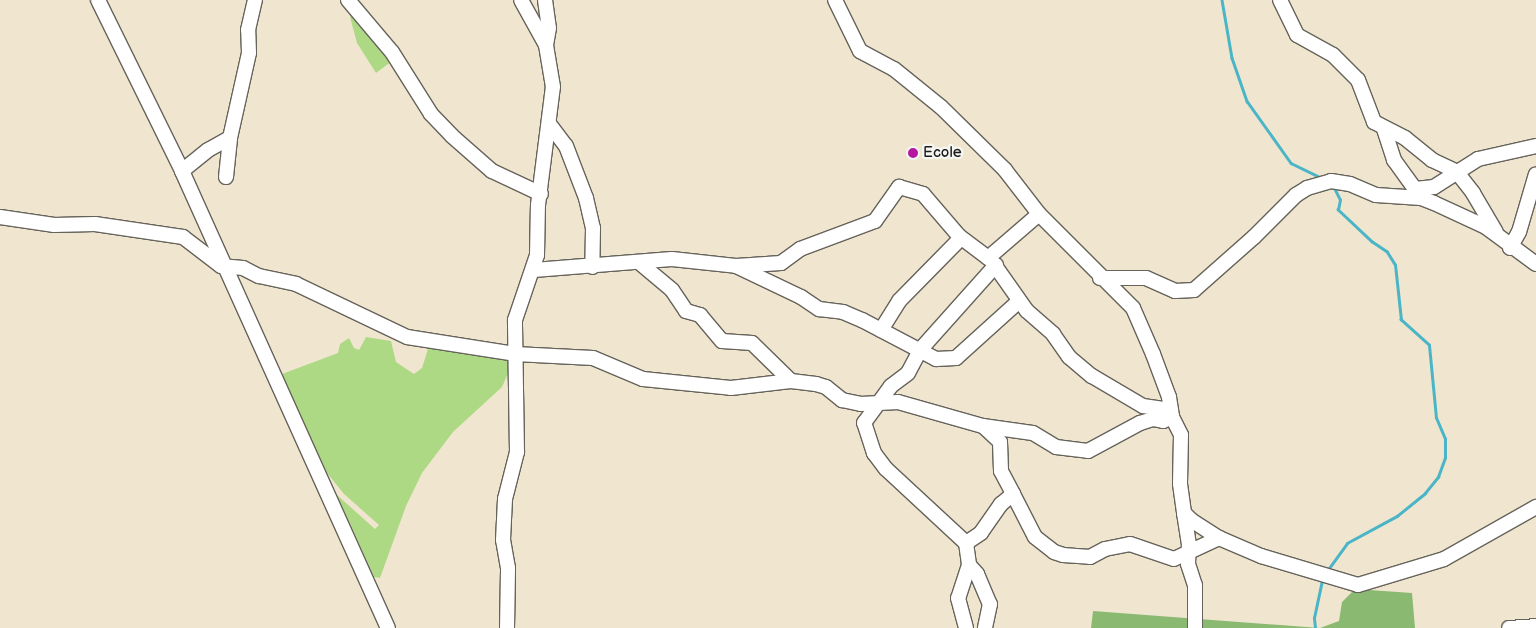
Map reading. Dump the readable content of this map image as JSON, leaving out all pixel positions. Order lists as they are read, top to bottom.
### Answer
{
  "places": ["Ecole"]
}
